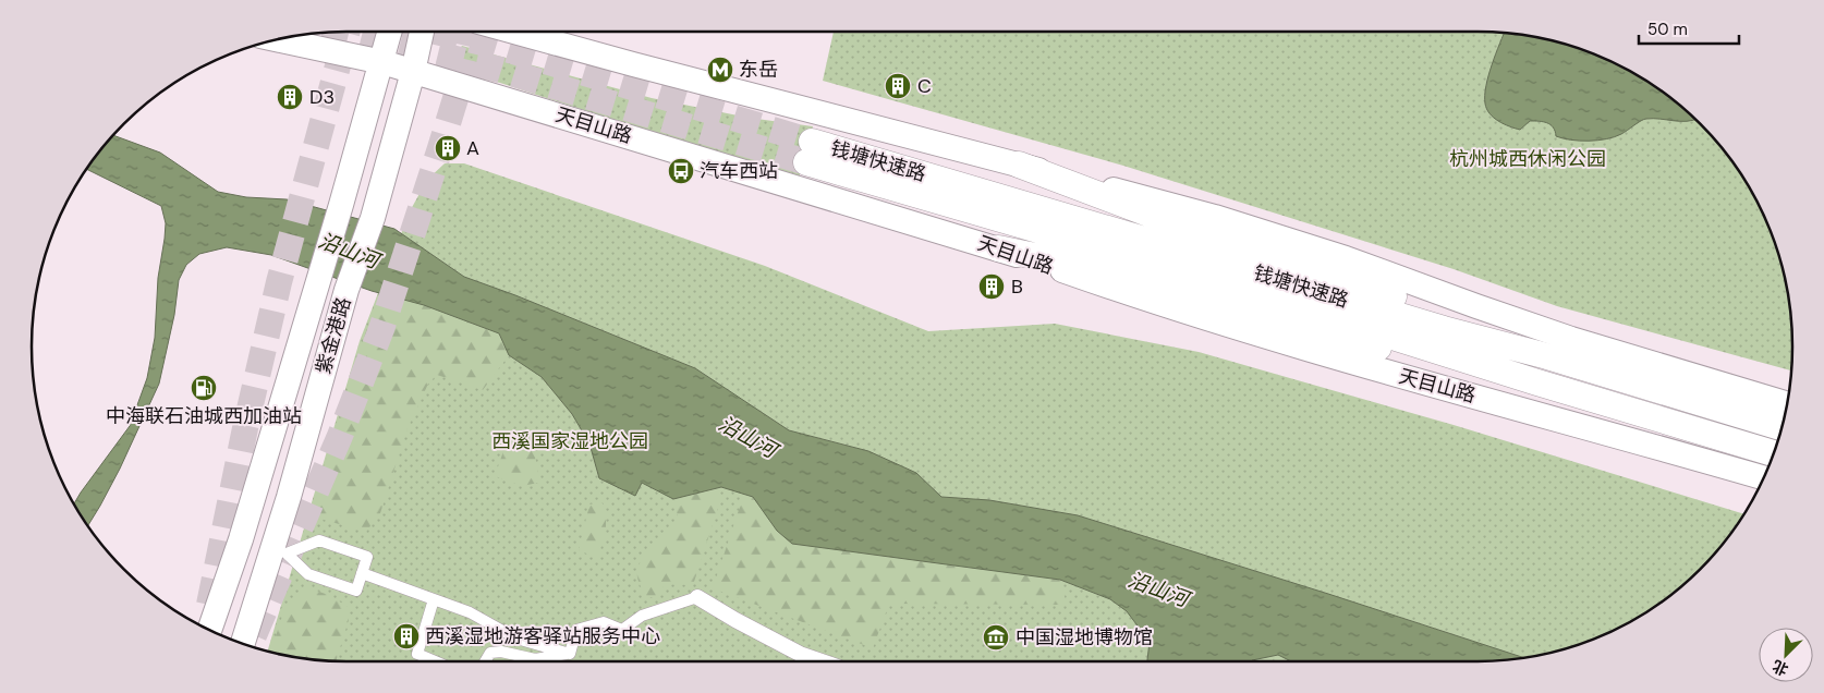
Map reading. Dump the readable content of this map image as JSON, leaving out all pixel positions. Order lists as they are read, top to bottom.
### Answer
{
  "streets": {
    "highway": ["钱塘快速路"],
    "main road": ["天目山路", "紫金港路"]
  },
  "crossings": [
    ["天目山路", "紫金港路"]
  ],
  "water": ["沿山河"],
  "parks": ["杭州城西休闲公园", "西溪国家湿地公园"],
  "places": {
    "metro station": ["东岳"],
    "building": [
      "C",
      "D3",
      "A",
      "B",
      "西溪湿地游客驿站服务中心"
    ],
    "bus stop": ["汽车西站"],
    "fuel station": ["中海联石油城西加油站"],
    "museum": ["中国湿地博物馆"]
  },
  "scale_bar": "50 m",
  "north": "bottom left"
}
